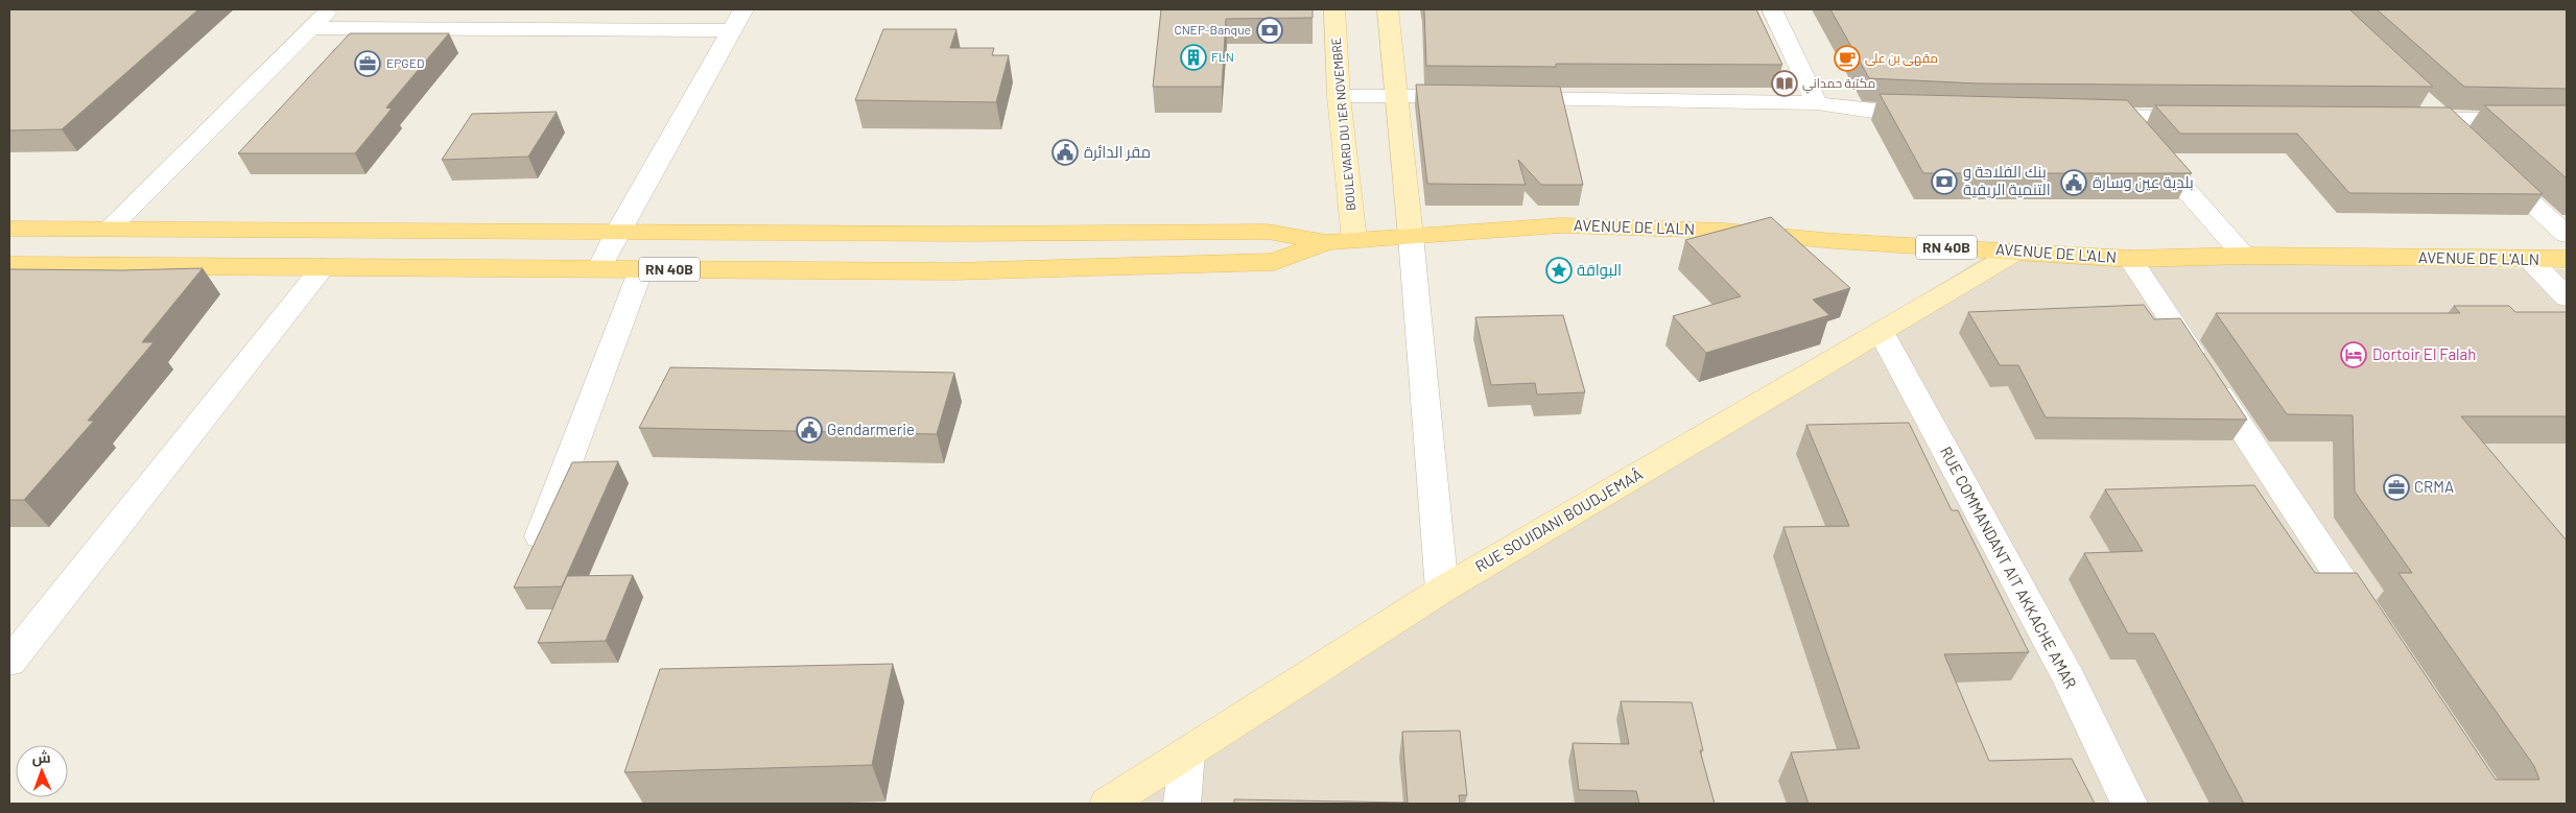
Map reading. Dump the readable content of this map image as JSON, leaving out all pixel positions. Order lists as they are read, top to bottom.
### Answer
{
  "streets": {
    "main road": [
      "BOULEVARD DU 1ER NOVEMBRE",
      "AVENUE DE L'ALN",
      "RN 40B",
      "RUE SOUIDANI BOUDJEMAÂ"
    ],
    "street": ["RUE COMMANDANT AIT AKKACHE AMAR"]
  },
  "crossings": [
    ["BOULEVARD DU 1ER NOVEMBRE", "AVENUE DE L'ALN"],
    ["AVENUE DE L'ALN", "RN 40B"],
    ["AVENUE DE L'ALN", "RUE SOUIDANI BOUDJEMAÂ"],
    ["RUE SOUIDANI BOUDJEMAÂ", "RUE COMMANDANT AIT AKKACHE AMAR"]
  ],
  "places": {
    "bank": ["CNEP-Banque", "بنك الفلاحة و التنمية الريفية"],
    "building": ["FLN"],
    "cafe": ["مقهى بن على"],
    "office": ["EPGED", "CRMA"],
    "library": ["مكتبة حمداني"],
    "public building": ["مقر الدائرة", "بلدية عين وسارة", "Gendarmerie"],
    "place": ["البواقة"],
    "hotel": ["Dortoir El Falah"]
  },
  "north": "top"
}
